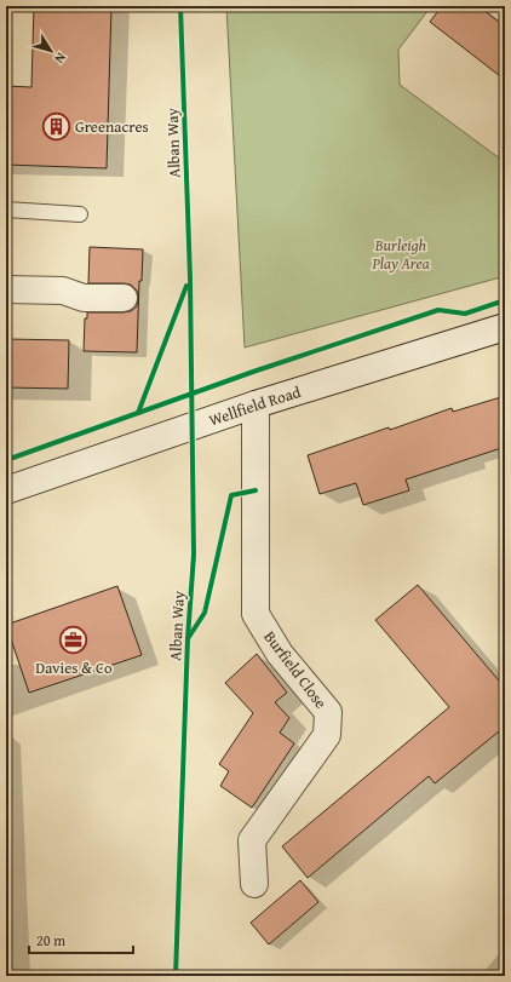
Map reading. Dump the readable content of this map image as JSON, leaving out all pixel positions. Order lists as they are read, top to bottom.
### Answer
{
  "streets": {
    "street": ["Wellfield Road", "Burfield Close"],
    "cycle path": ["Alban Way"]
  },
  "crossings": [
    ["Wellfield Road", "Burfield Close"]
  ],
  "parks": ["Burleigh Play Area"],
  "places": {
    "building": ["Greenacres"],
    "office": ["Davies & Co"]
  },
  "scale_bar": "20 m",
  "north": "bottom right"
}
